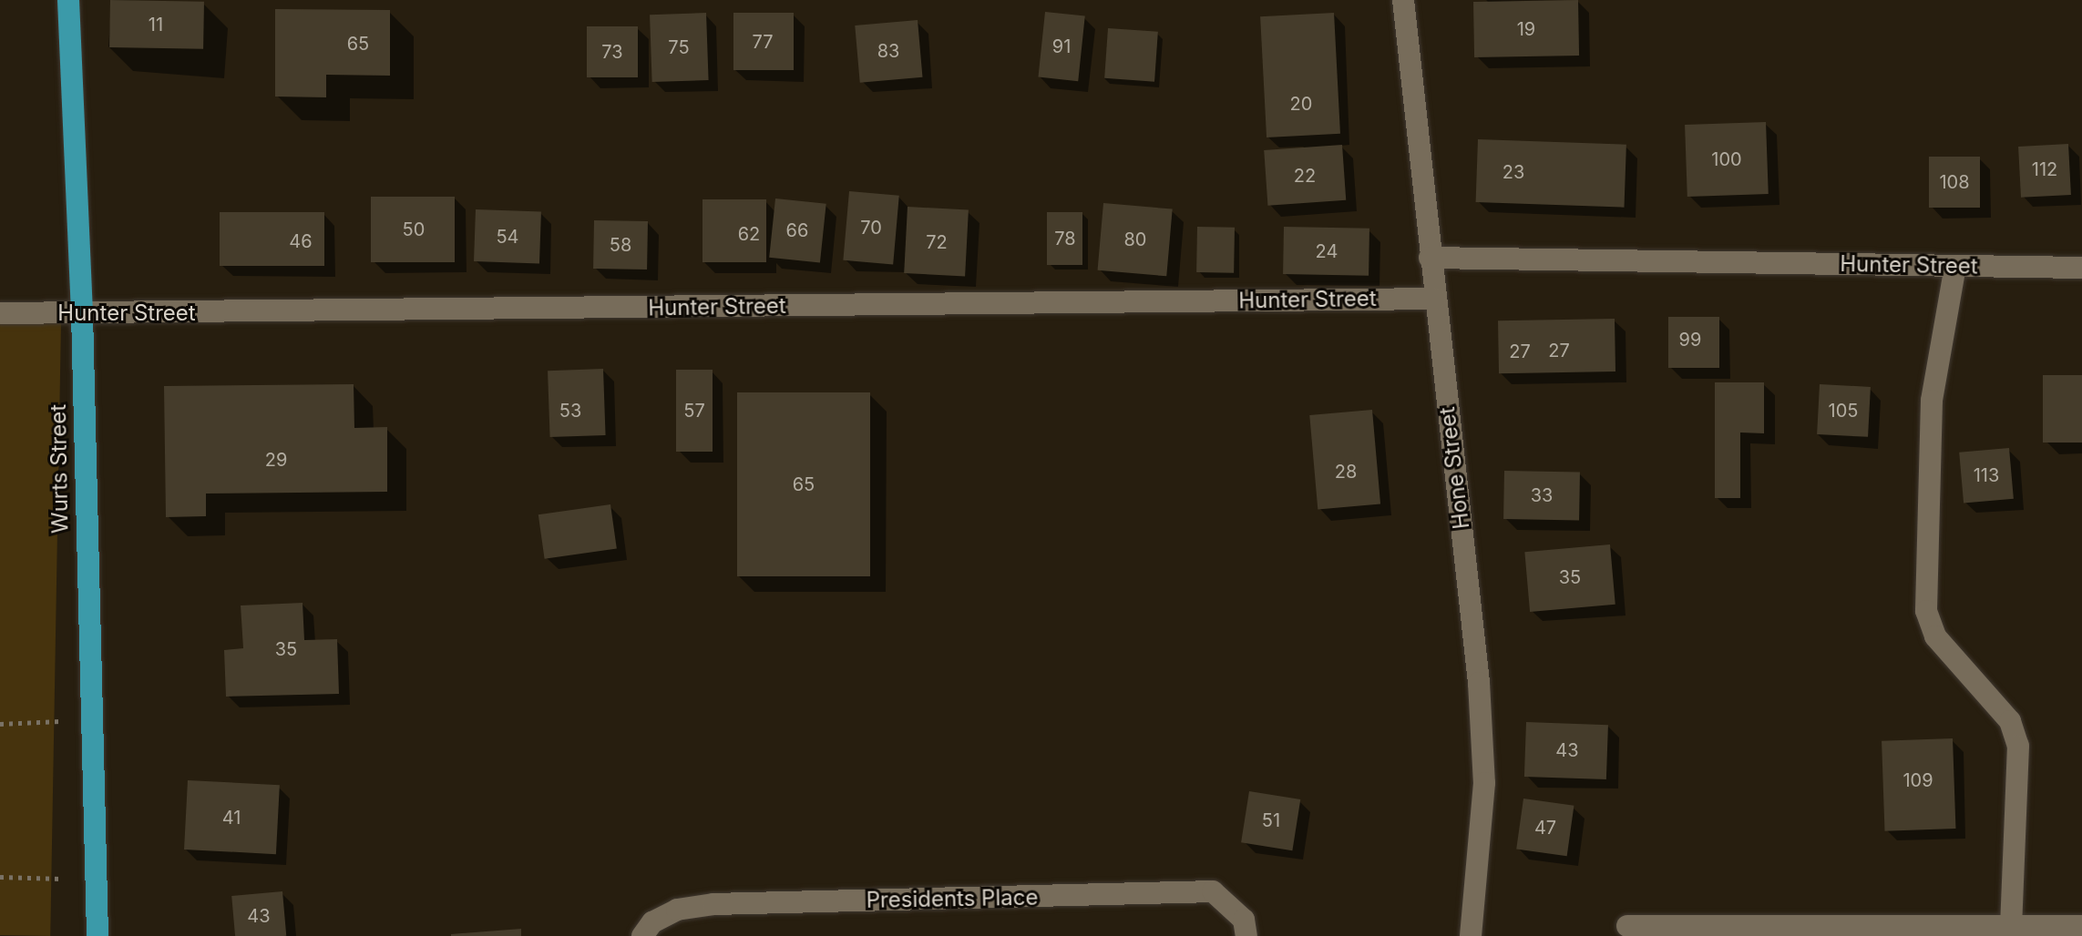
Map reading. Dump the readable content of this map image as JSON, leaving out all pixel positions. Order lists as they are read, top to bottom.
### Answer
{
  "streets": {
    "highway": ["Wurts Street"],
    "street": ["Hunter Street", "Hone Street", "Presidents Place"]
  },
  "crossings": [
    ["Hunter Street", "Hone Street"],
    ["Hunter Street", "Wurts Street"]
  ],
  "house_numbers": [
    "11",
    "19",
    "77",
    "65",
    "91",
    "75",
    "83",
    "73",
    "20",
    "100",
    "112",
    "23",
    "22",
    "108",
    "70",
    "50",
    "66",
    "62",
    "54",
    "78",
    "80",
    "46",
    "72",
    "58",
    "24",
    "99",
    "27",
    "27",
    "53",
    "57",
    "105",
    "29",
    "28",
    "113",
    "65",
    "33",
    "35",
    "35",
    "43",
    "109",
    "41",
    "51",
    "47",
    "43"
  ]
}
